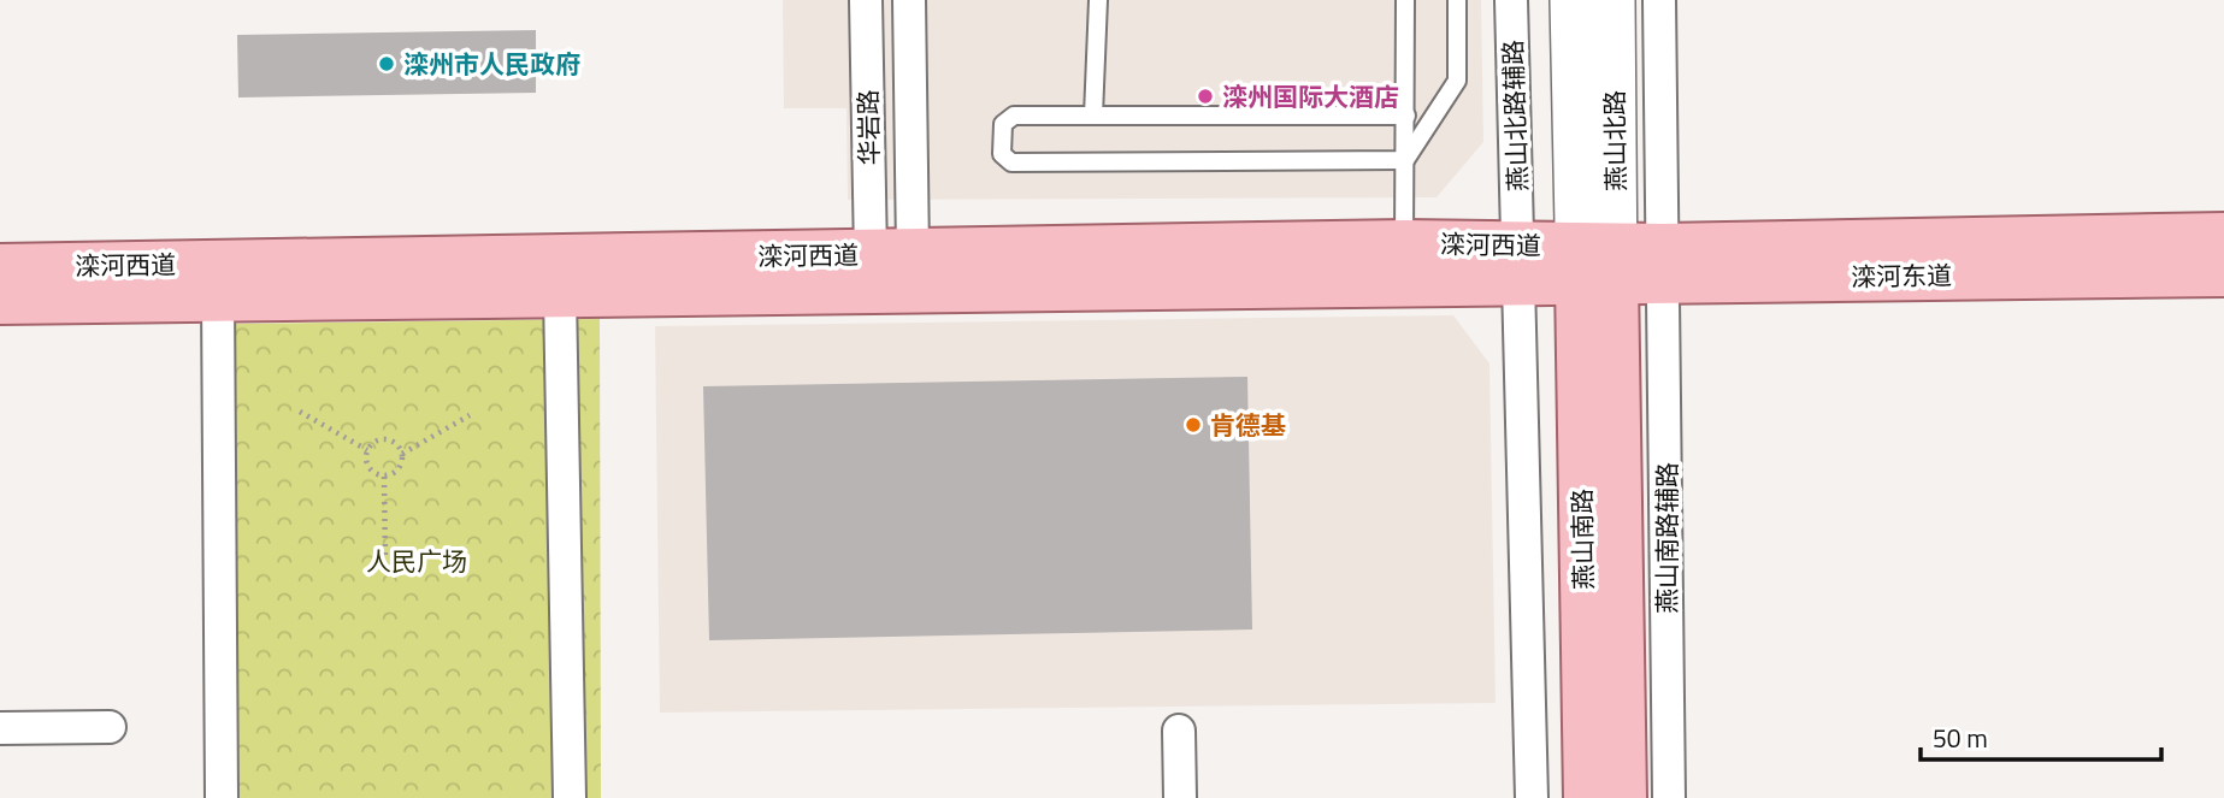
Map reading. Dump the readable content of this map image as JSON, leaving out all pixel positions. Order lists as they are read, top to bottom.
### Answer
{
  "streets": {
    "main road": [
      "燕山北路",
      "滦河西道",
      "滦河东道",
      "燕山南路"
    ],
    "street": ["燕山北路辅路", "华岩路", "燕山南路辅路"]
  },
  "crossings": [
    ["燕山北路辅路", "滦河西道"],
    ["华岩路", "滦河西道"],
    ["燕山北路", "滦河西道"],
    ["燕山北路", "滦河东道"],
    ["燕山北路", "燕山南路"],
    ["滦河西道", "滦河东道"],
    ["滦河西道", "燕山南路"],
    ["滦河东道", "燕山南路辅路"],
    ["滦河东道", "燕山南路"]
  ],
  "parks": ["人民广场"],
  "places": ["滦州市人民政府", "滦州国际大酒店", "肯德基"],
  "scale_bar": "50 m"
}
